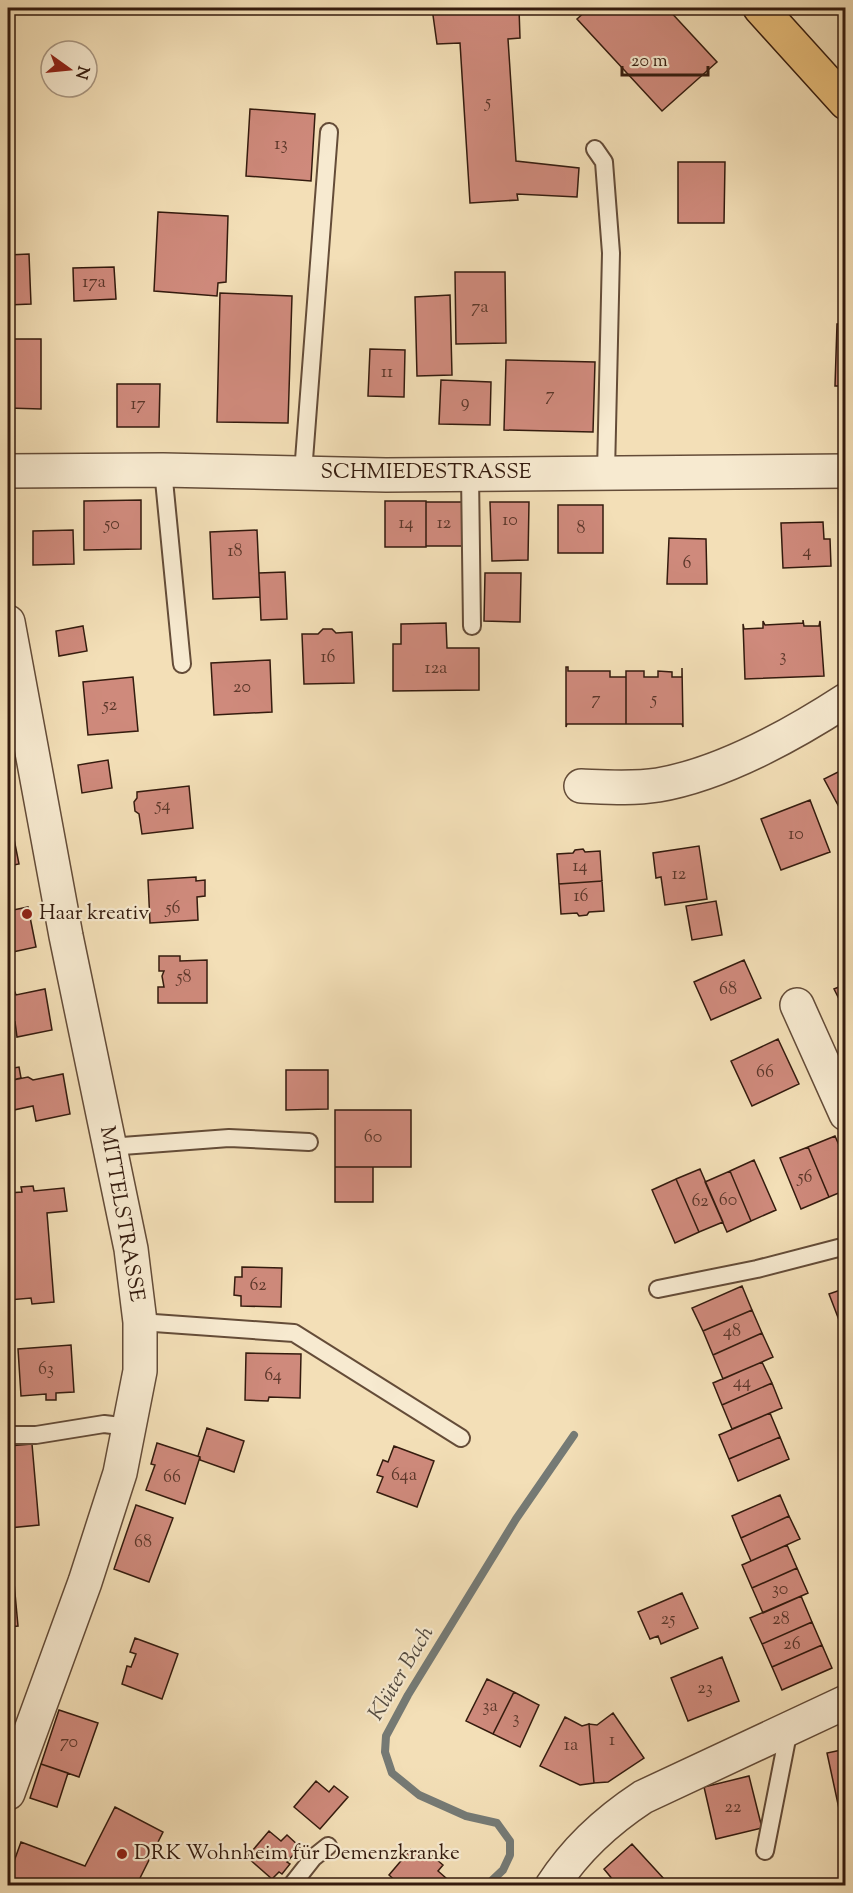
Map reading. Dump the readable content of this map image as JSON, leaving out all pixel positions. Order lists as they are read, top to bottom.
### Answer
{
  "streets": {
    "street": ["SCHMIEDESTRASSE", "MITTELSTRASSE"]
  },
  "water": ["Klüter Bach"],
  "places": ["Haar kreativ", "DRK Wohnheim für Demenzkranke"],
  "house_numbers": [
    "5",
    "13",
    "17a",
    "7a",
    "11",
    "7",
    "9",
    "17",
    "10",
    "14",
    "12",
    "50",
    "8",
    "18",
    "4",
    "6",
    "3",
    "16",
    "12a",
    "20",
    "7",
    "5",
    "52",
    "54",
    "10",
    "14",
    "12",
    "16",
    "56",
    "58",
    "68",
    "66",
    "60",
    "56",
    "60",
    "62",
    "62",
    "48",
    "63",
    "64",
    "44",
    "64a",
    "66",
    "68",
    "30",
    "25",
    "28",
    "26",
    "23",
    "3a",
    "3",
    "1",
    "70",
    "1a",
    "22"
  ],
  "scale_bar": "20 m",
  "north": "right"
}
